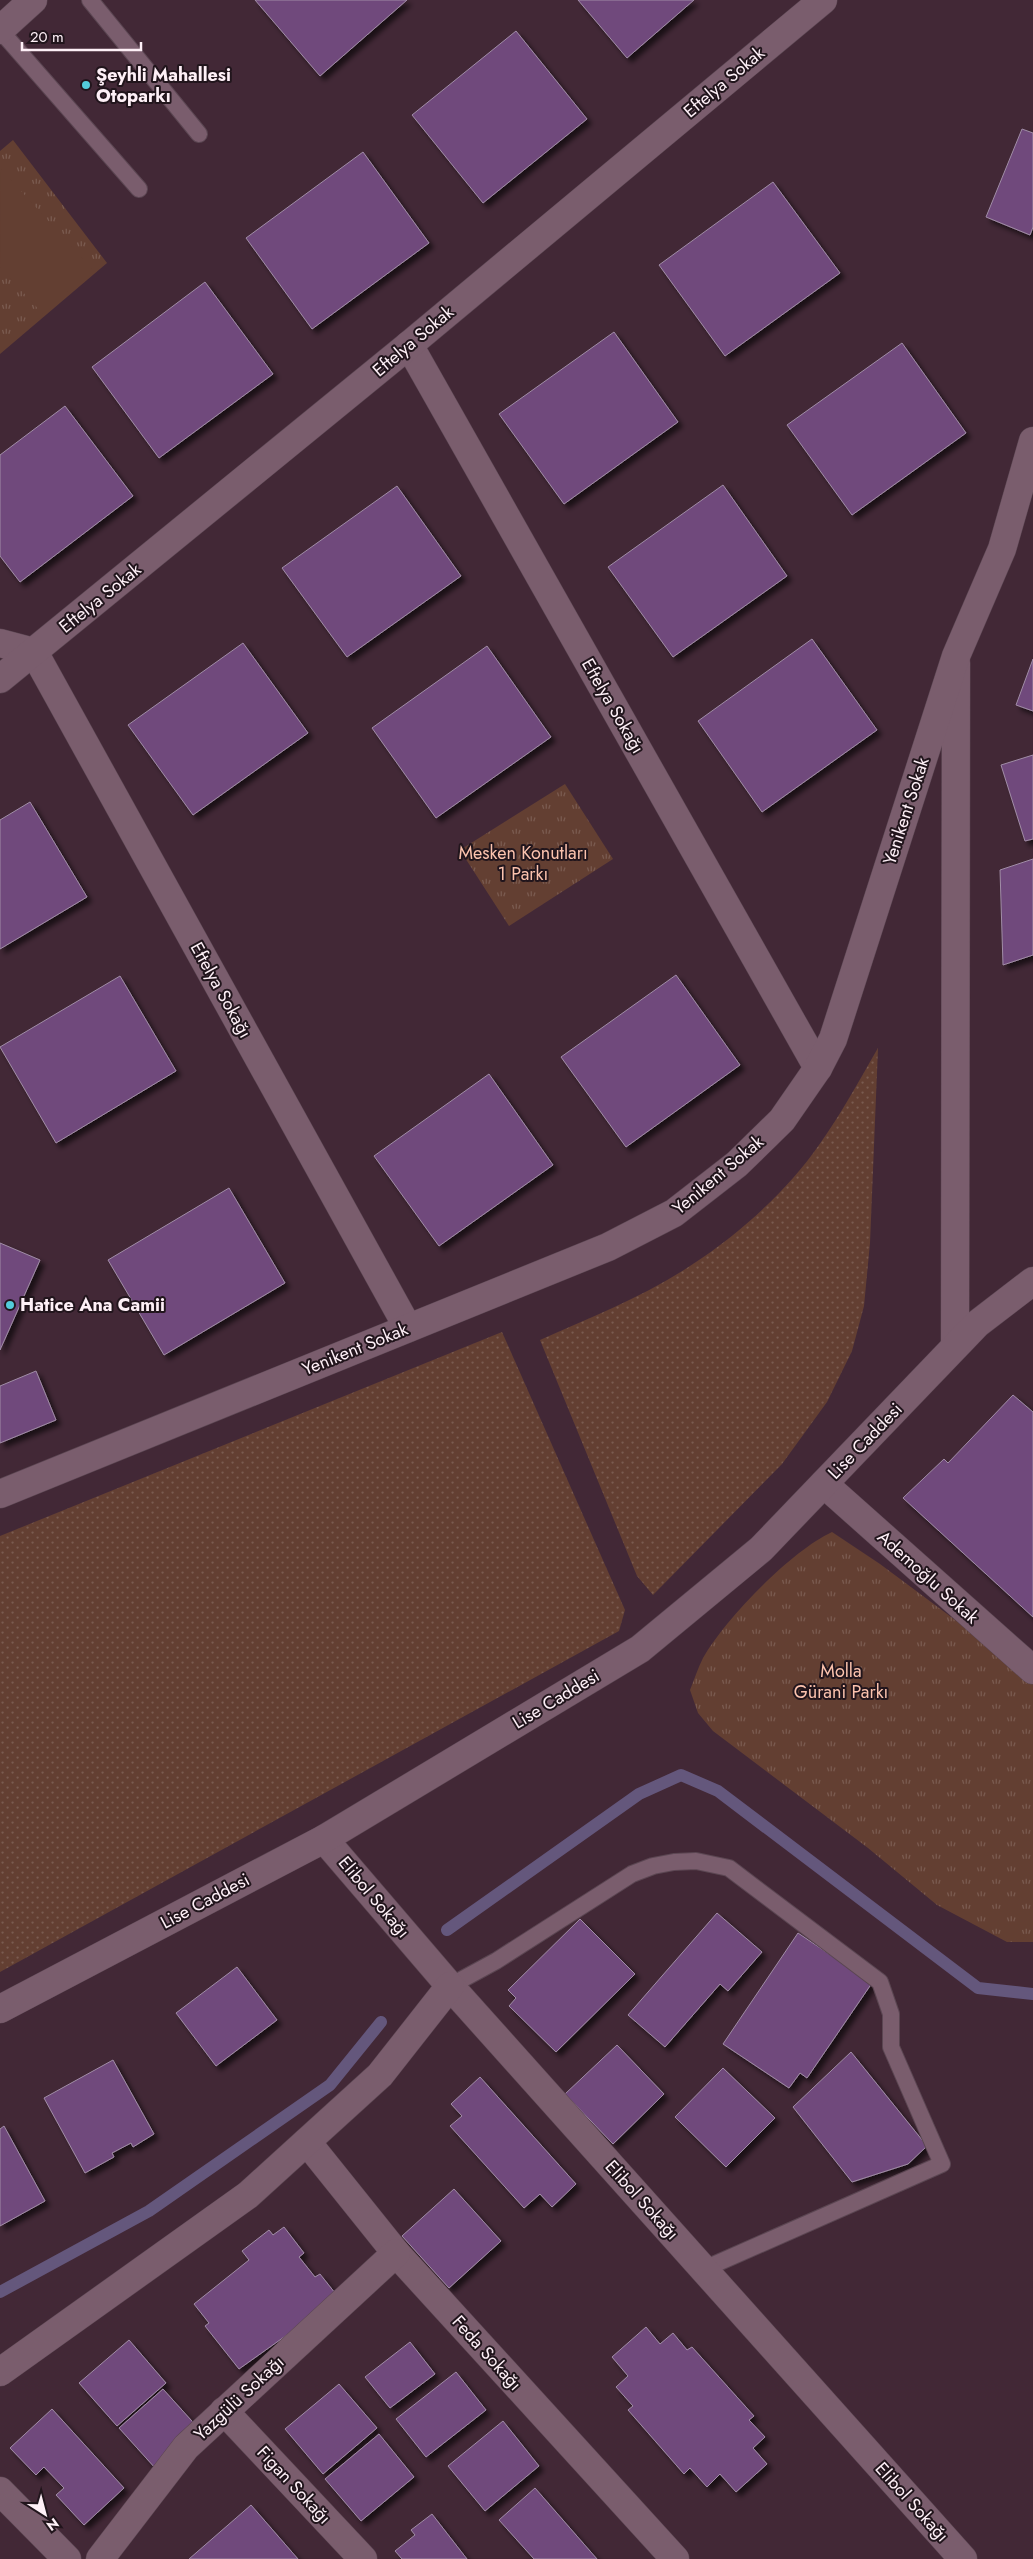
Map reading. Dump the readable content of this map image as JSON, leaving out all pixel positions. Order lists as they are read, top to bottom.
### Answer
{
  "streets": {
    "street": [
      "Eftelya Sokak",
      "Eftelya Sokağı",
      "Yenikent Sokak",
      "Lise Caddesi",
      "Ademoğlu Sokak",
      "Elibol Sokağı",
      "Feda Sokağı",
      "Yazgülü Sokağı",
      "Figan Sokağı"
    ]
  },
  "crossings": [
    ["Eftelya Sokak", "Eftelya Sokağı"],
    ["Eftelya Sokağı", "Yenikent Sokak"],
    ["Lise Caddesi", "Ademoğlu Sokak"],
    ["Lise Caddesi", "Elibol Sokağı"],
    ["Feda Sokağı", "Yazgülü Sokağı"],
    ["Yazgülü Sokağı", "Figan Sokağı"]
  ],
  "parks": ["Mesken Konutları 1 Parkı", "Molla Gürani Parkı"],
  "places": ["Şeyhli Mahallesi Otoparkı", "Hatice Ana Camii"],
  "scale_bar": "20 m",
  "north": "bottom right"
}
